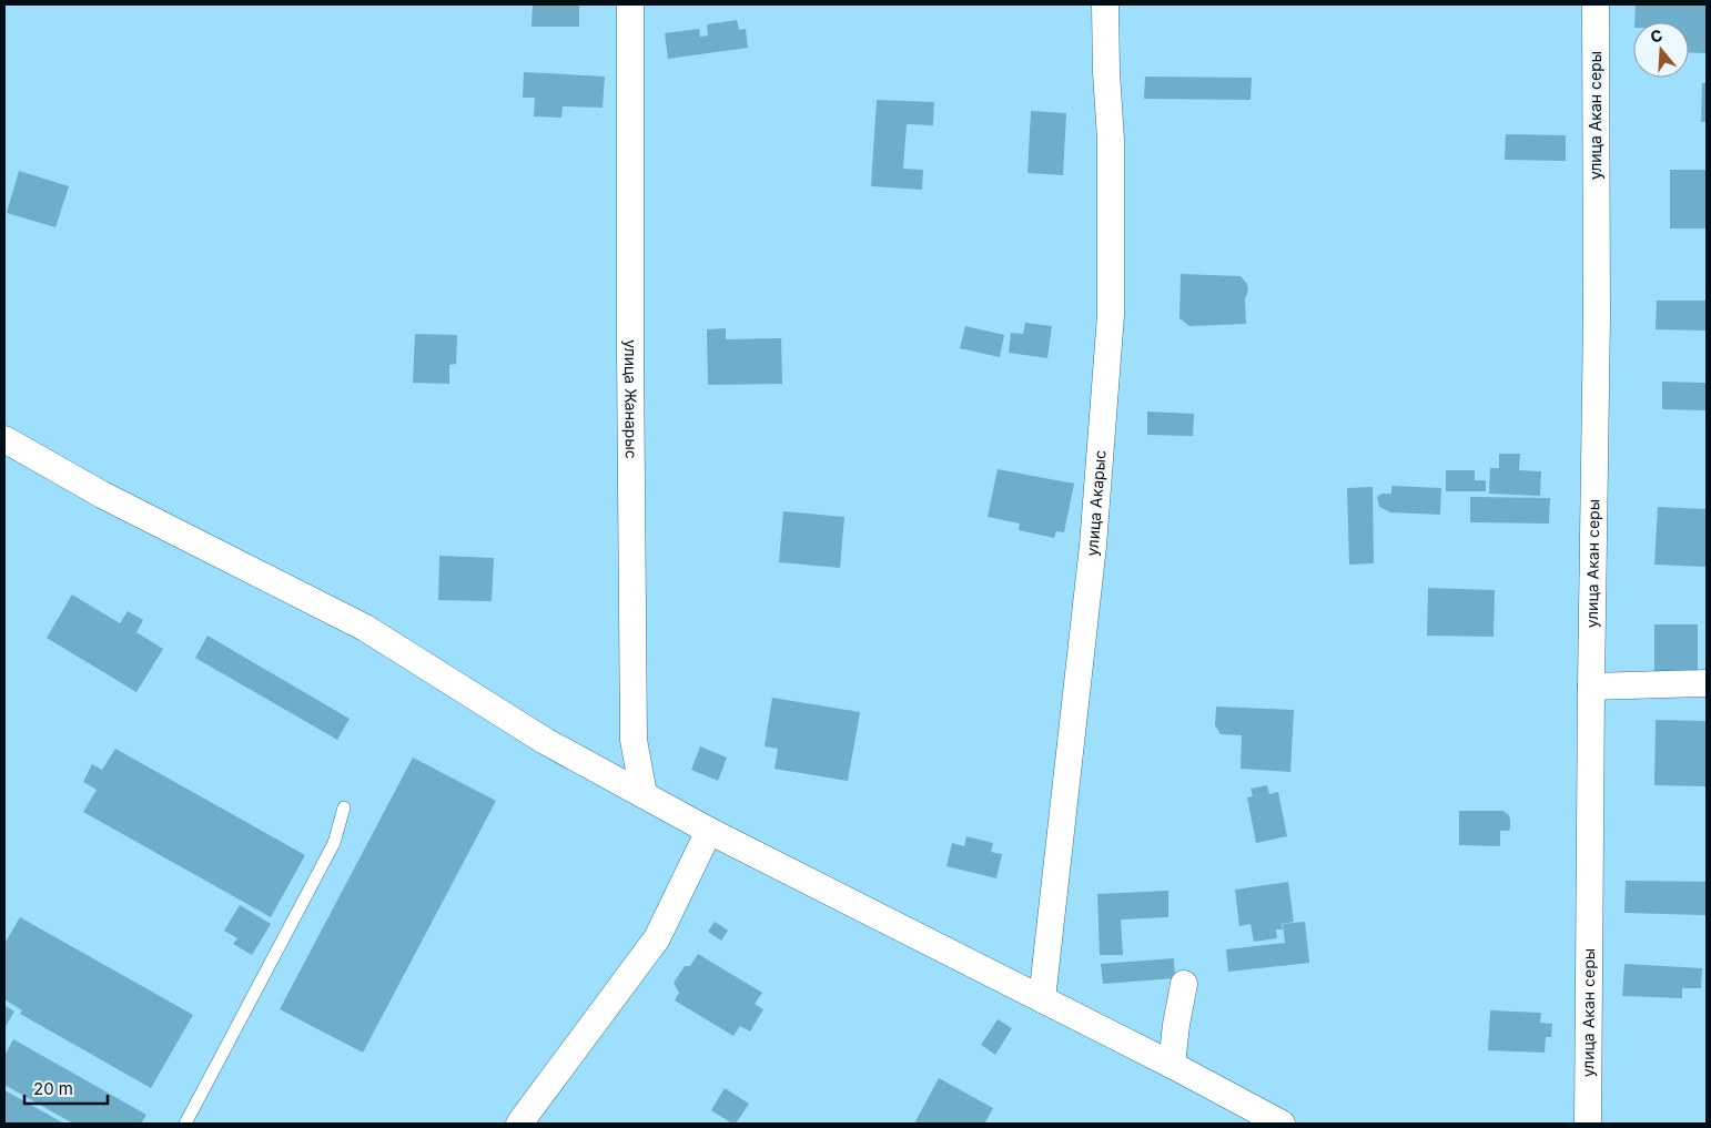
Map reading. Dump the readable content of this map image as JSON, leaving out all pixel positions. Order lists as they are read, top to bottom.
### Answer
{
  "streets": {
    "street": ["улица Акан серы", "улица Жанарыс", "улица Акарыс"]
  },
  "scale_bar": "20 m",
  "north": "top"
}
